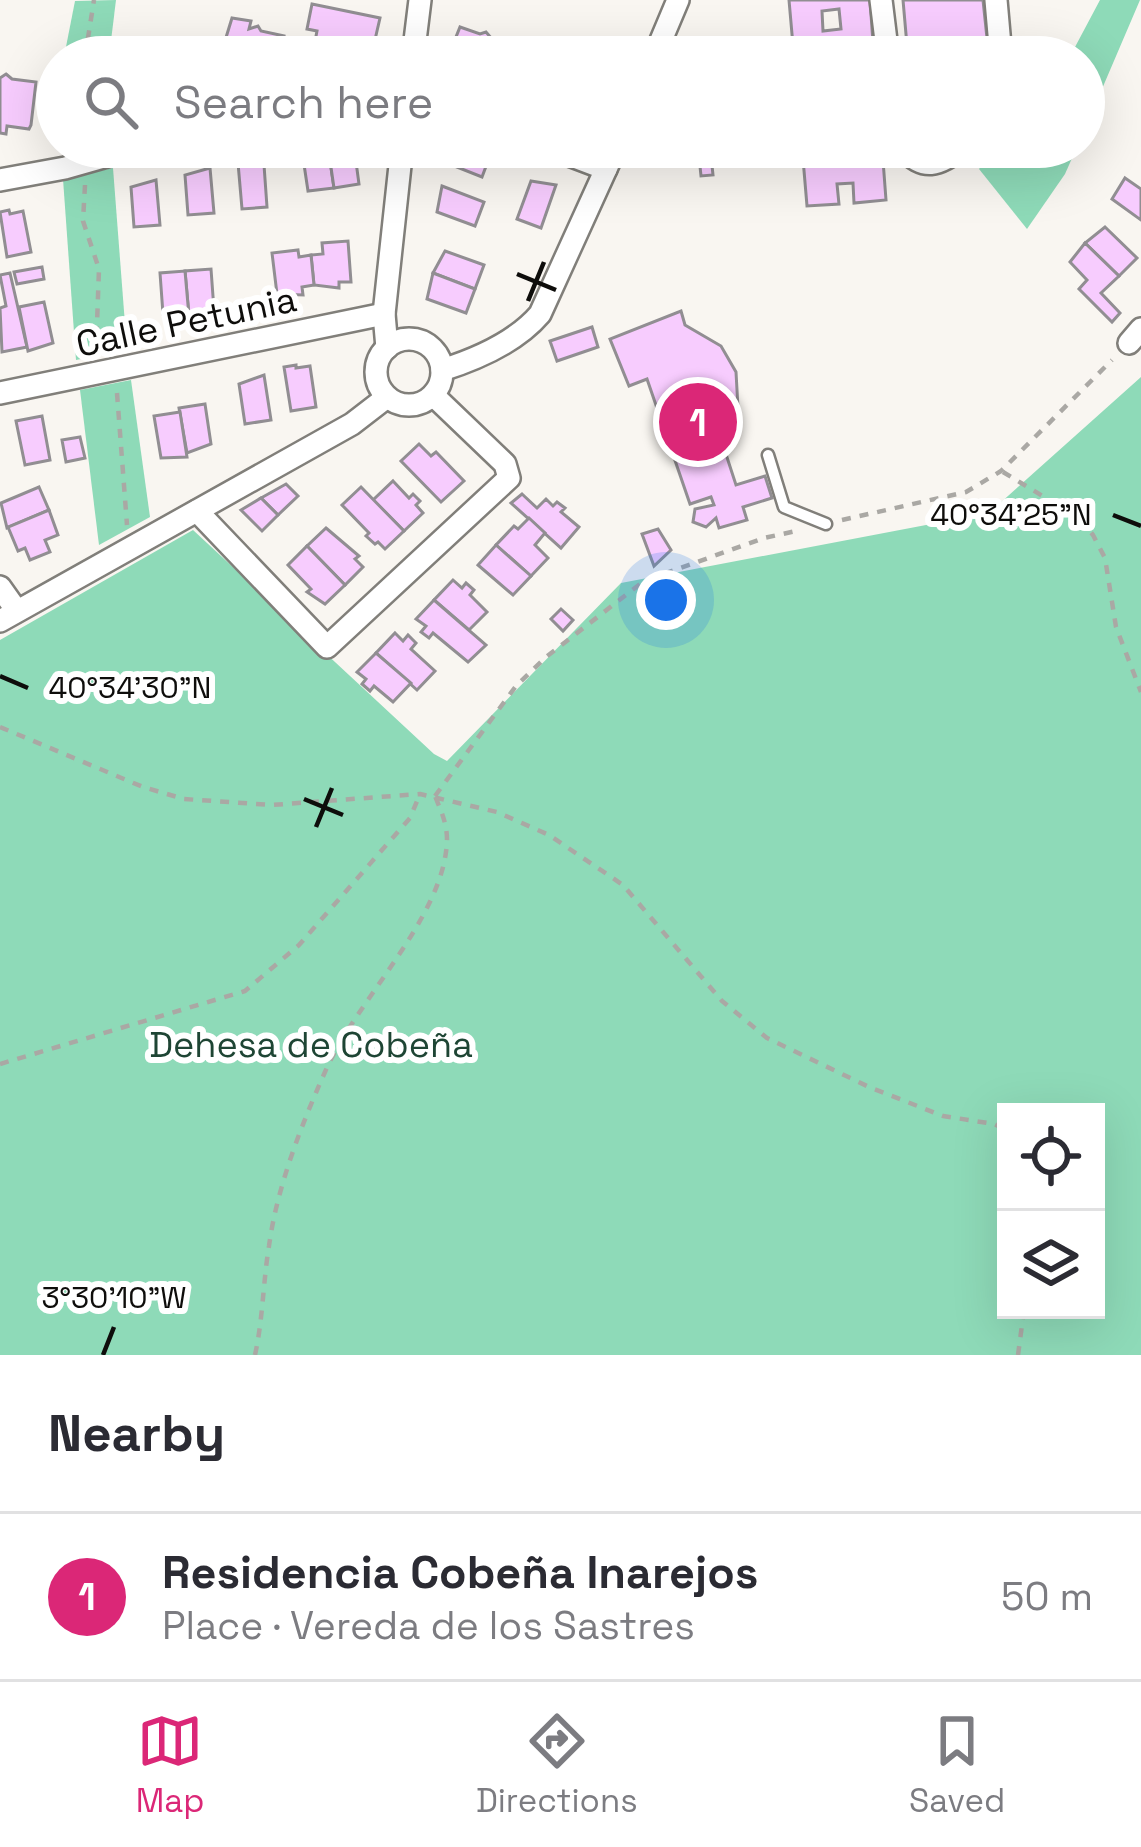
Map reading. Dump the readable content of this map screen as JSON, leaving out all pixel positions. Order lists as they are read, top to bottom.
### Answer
{
  "streets": {
    "street": ["Calle Petunia"]
  },
  "parks": ["Dehesa de Cobeña"],
  "page": {
    "search": "Search here",
    "pins": "1",
    "heading": "Nearby",
    "list": [
      {
        "mark": "1",
        "name": "Residencia Cobeña Inarejos",
        "note": "Place · Vereda de los Sastres",
        "value": "50 m"
      }
    ],
    "nav": ["Map", "Directions", "Saved"]
  },
  "coordinates": ["40°34'25\"N", "40°34'30\"N", "3°30'10\"W"]
}
